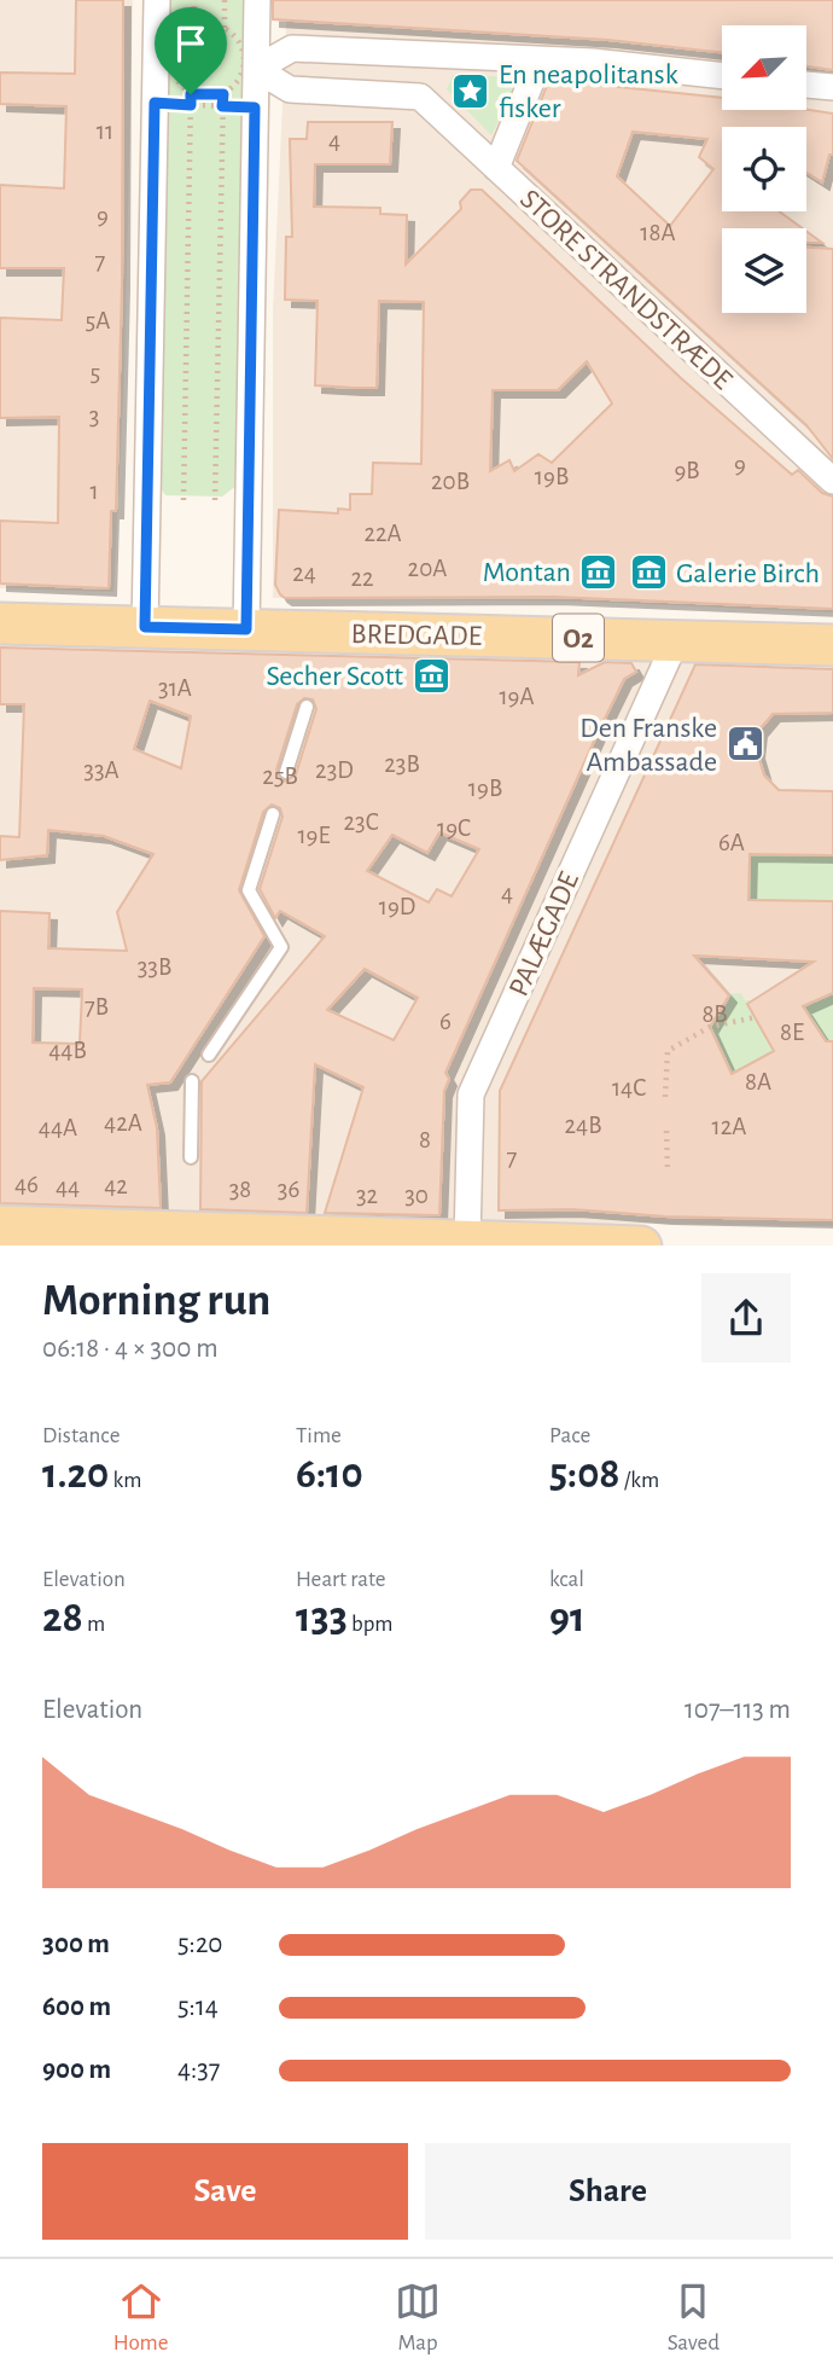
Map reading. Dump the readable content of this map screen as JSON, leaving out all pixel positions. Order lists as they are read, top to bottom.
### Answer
{
  "streets": {
    "main road": ["BREDGADE", "O2"],
    "street": ["STORE STRANDSTRÆDE", "PALÆGADE"]
  },
  "crossings": [
    ["BREDGADE", "PALÆGADE"]
  ],
  "places": {
    "place": ["En neapolitansk fisker"],
    "museum": ["Montan", "Galerie Birch", "Secher Scott"],
    "public building": ["Den Franske Ambassade"]
  },
  "house_numbers": [
    "11",
    "4",
    "9",
    "18A",
    "7",
    "5A",
    "5",
    "3",
    "9",
    "9B",
    "19B",
    "20B",
    "1",
    "22A",
    "20A",
    "24",
    "22",
    "31A",
    "19A",
    "23B",
    "33A",
    "23D",
    "25B",
    "19B",
    "23C",
    "19C",
    "19E",
    "6A",
    "4",
    "19D",
    "33B",
    "7B",
    "8B",
    "6",
    "8E",
    "44B",
    "8A",
    "14C",
    "42A",
    "24B",
    "12A",
    "44A",
    "8",
    "7",
    "46",
    "42",
    "44",
    "38",
    "36",
    "32",
    "30"
  ],
  "north": "bottom left",
  "page": {
    "heading": ["Morning run", "06:18 · 4 × 300 m"],
    "stats": [
      ["Distance", "1.20 km"],
      ["Time", "6:10"],
      ["Pace", "5:08 /km"],
      ["Elevation", "28 m"],
      ["Heart rate", "133 bpm"],
      ["kcal", "91"]
    ],
    "chart": ["Elevation", "107–113 m"],
    "list": [
      {
        "name": "300 m",
        "note": "5:20"
      },
      {
        "name": "600 m",
        "note": "5:14"
      },
      {
        "name": "900 m",
        "note": "4:37"
      }
    ],
    "buttons": ["Save", "Share"],
    "tabs": ["Home", "Map", "Saved"]
  }
}
